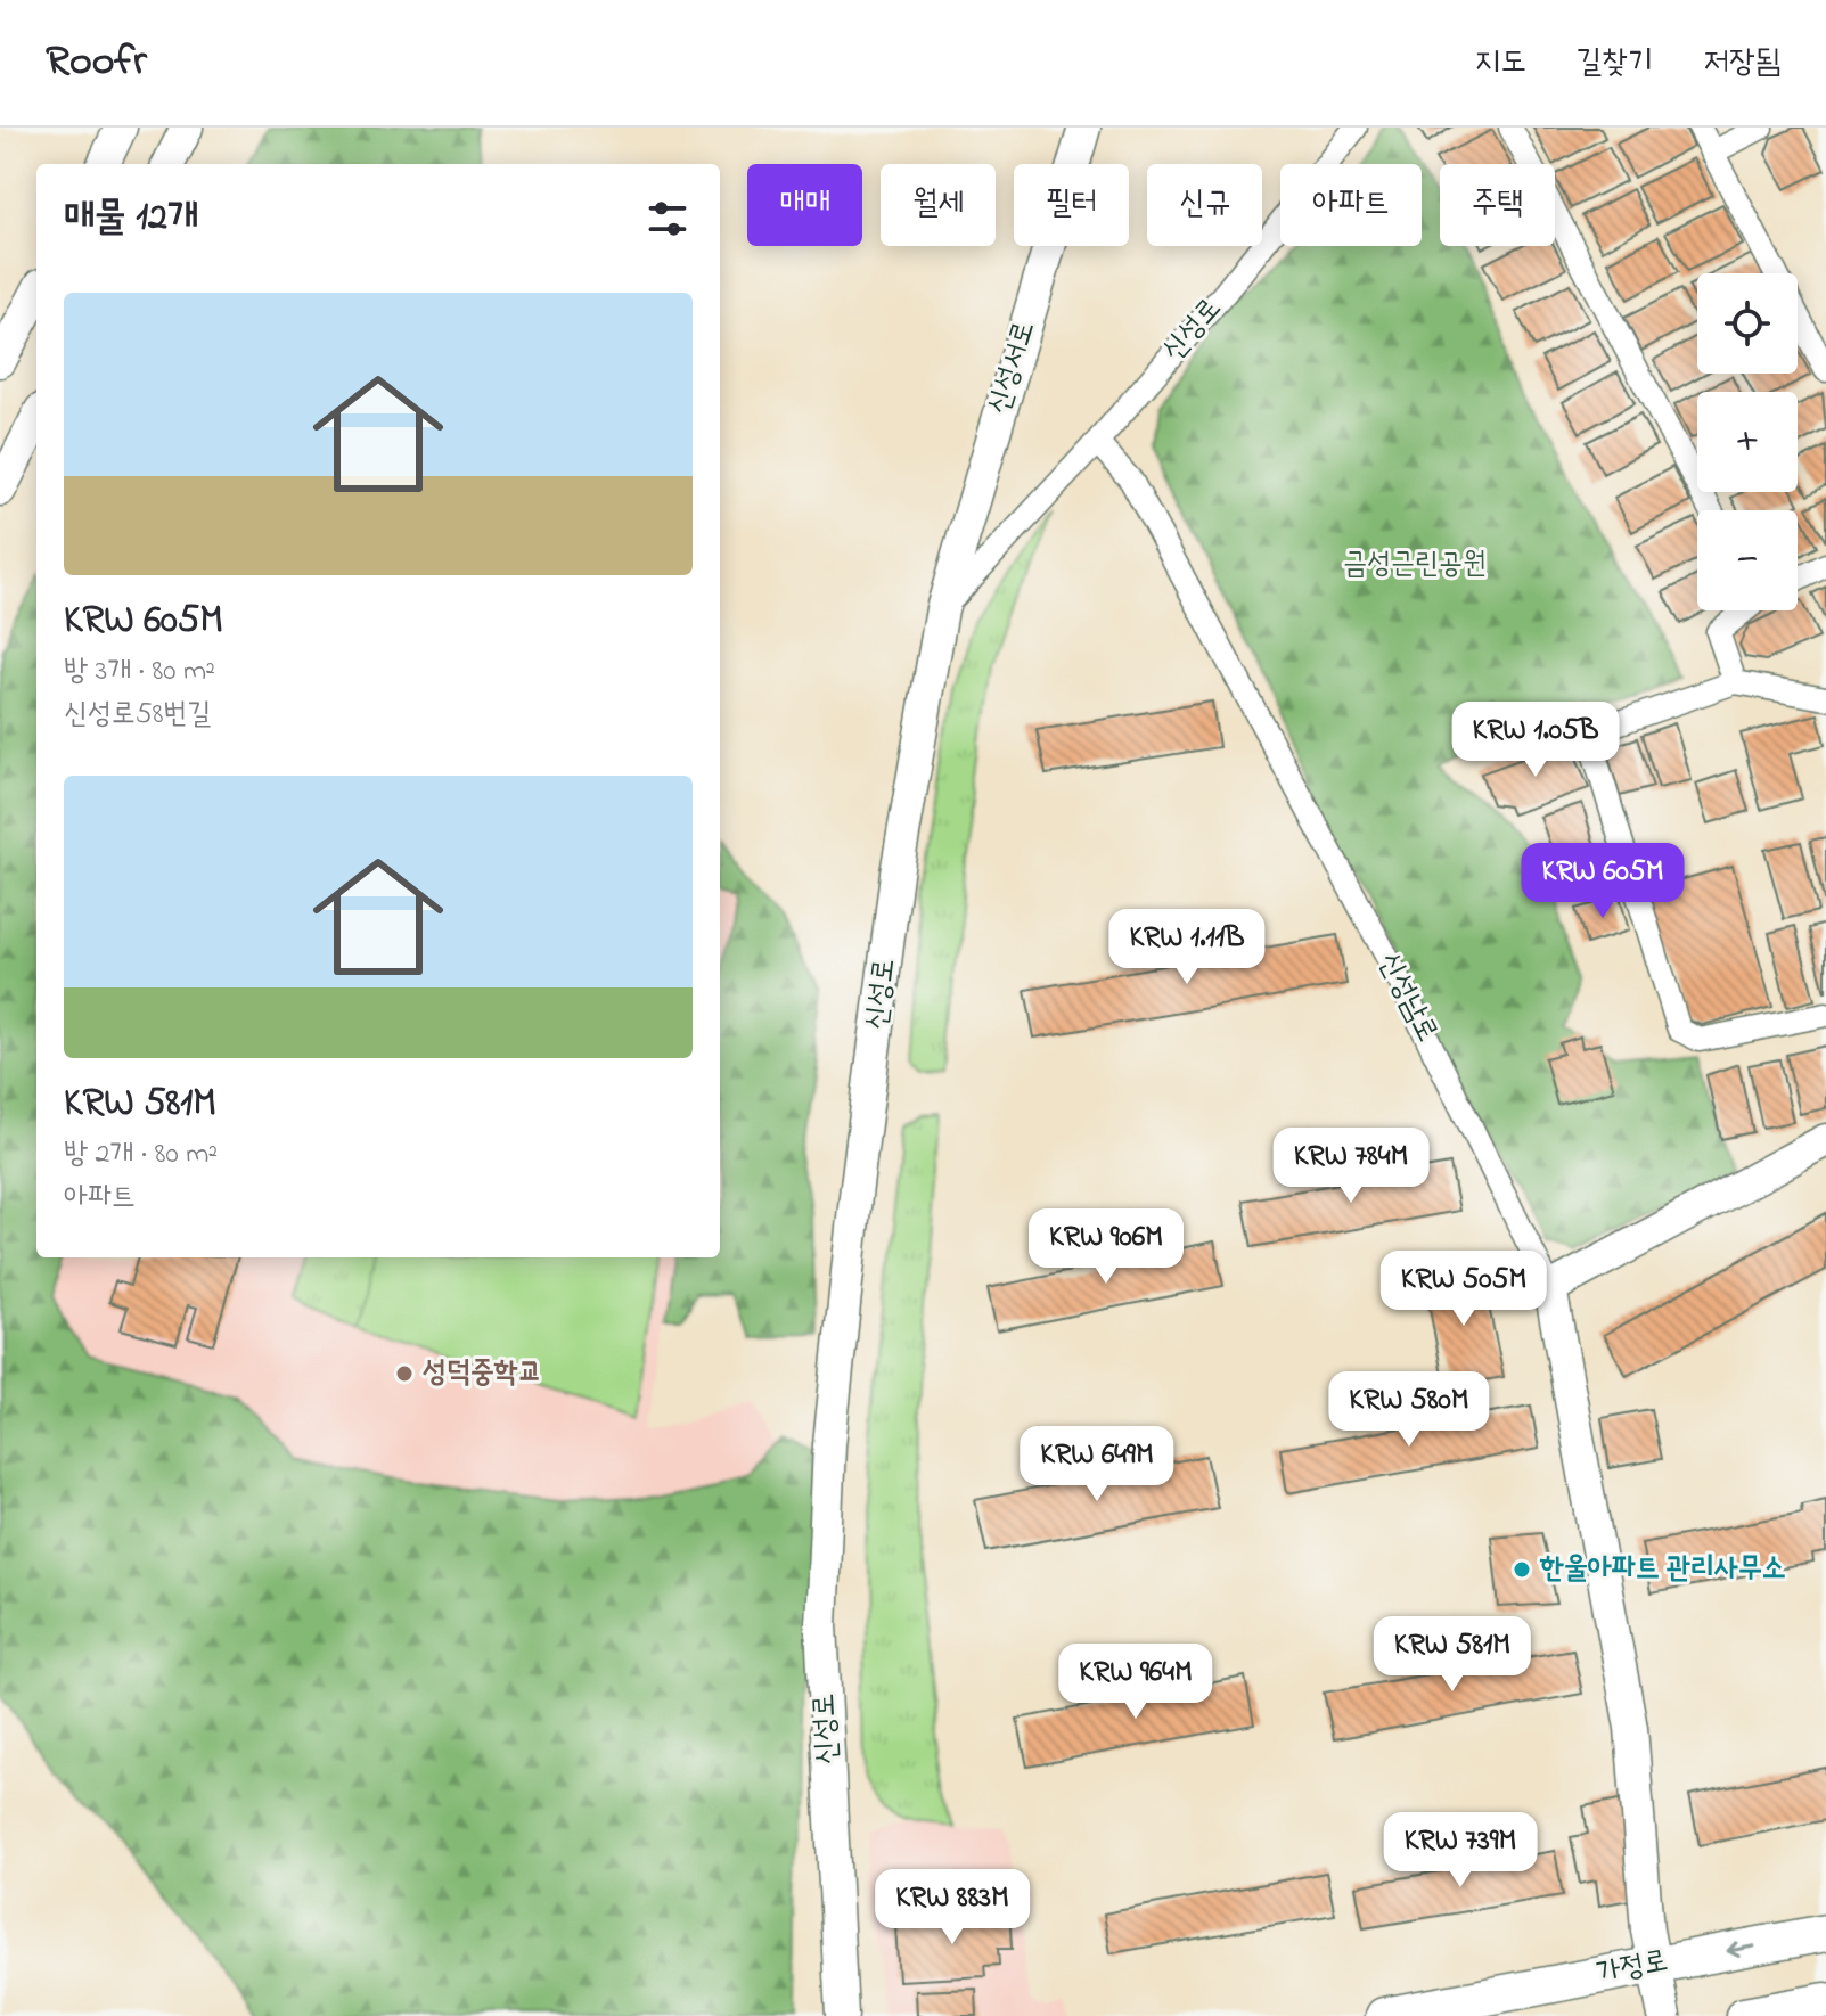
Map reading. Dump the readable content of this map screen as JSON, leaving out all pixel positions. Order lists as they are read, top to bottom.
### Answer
{
  "streets": {
    "main road": ["가정로"],
    "street": ["신성로", "신성서로", "신성남로"]
  },
  "crossings": [
    ["신성로", "신성서로"],
    ["신성로", "신성남로"]
  ],
  "parks": ["금성근린공원"],
  "places": ["성덕중학교", "한울아파트 관리사무소"],
  "page": {
    "header": "Roofr",
    "nav": ["지도", "길찾기", "저장됨"],
    "chip": [
      "매매",
      "월세",
      "필터",
      "신규",
      "아파트",
      "주택"
    ],
    "heading": "매물 12개",
    "map_buttons": ["+", "−"],
    "list": [
      {
        "name": "KRW 605M",
        "note": "방 3개 · 80 m² · 신성로58번길"
      },
      {
        "name": "KRW 581M",
        "note": "방 2개 · 80 m² · 아파트"
      }
    ],
    "price": [
      "KRW 1.05B",
      "KRW 605M",
      "KRW 1.11B",
      "KRW 784M",
      "KRW 906M",
      "KRW 505M",
      "KRW 580M",
      "KRW 649M",
      "KRW 581M",
      "KRW 964M",
      "KRW 739M",
      "KRW 883M"
    ]
  }
}
